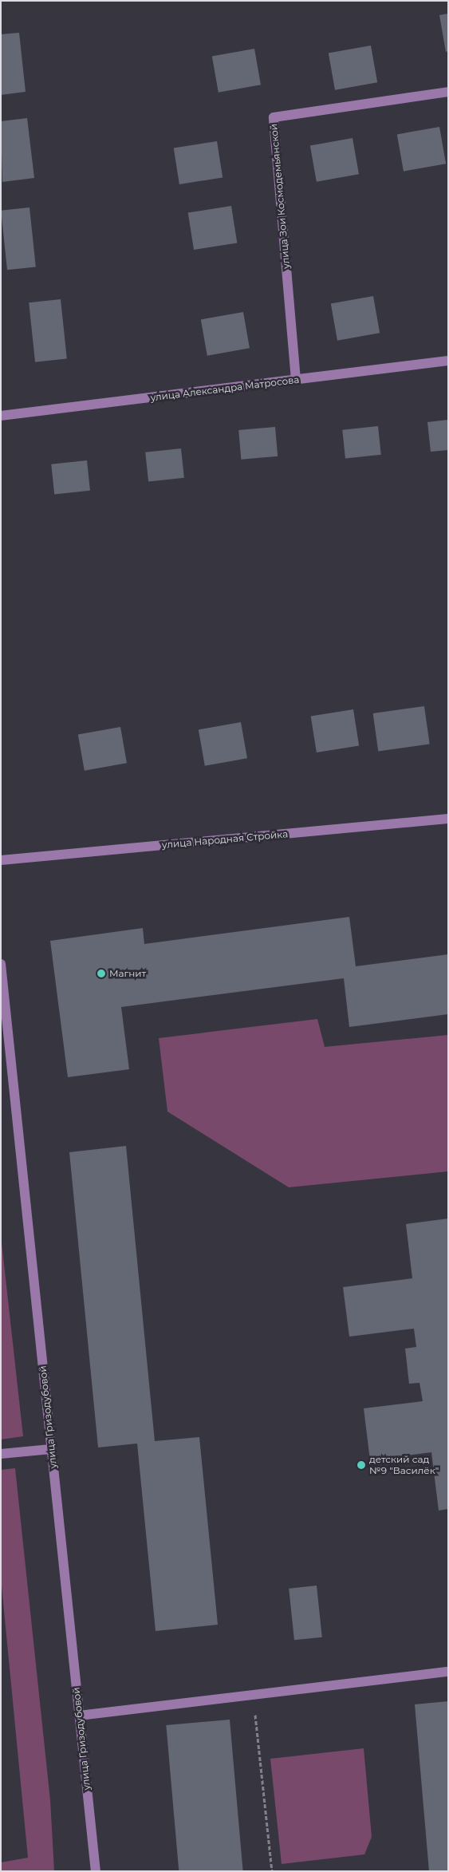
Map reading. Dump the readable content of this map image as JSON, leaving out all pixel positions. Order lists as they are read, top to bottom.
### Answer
{
  "streets": {
    "street": [
      "улица Зои Космодемьянской",
      "улица Александра Матросова",
      "улица Народная Стройка",
      "улица Гризодубовой"
    ]
  },
  "crossings": [
    ["улица Зои Космодемьянской", "улица Александра Матросова"]
  ],
  "places": ["Магнит", "детский сад №9 \"Василёк\""]
}
